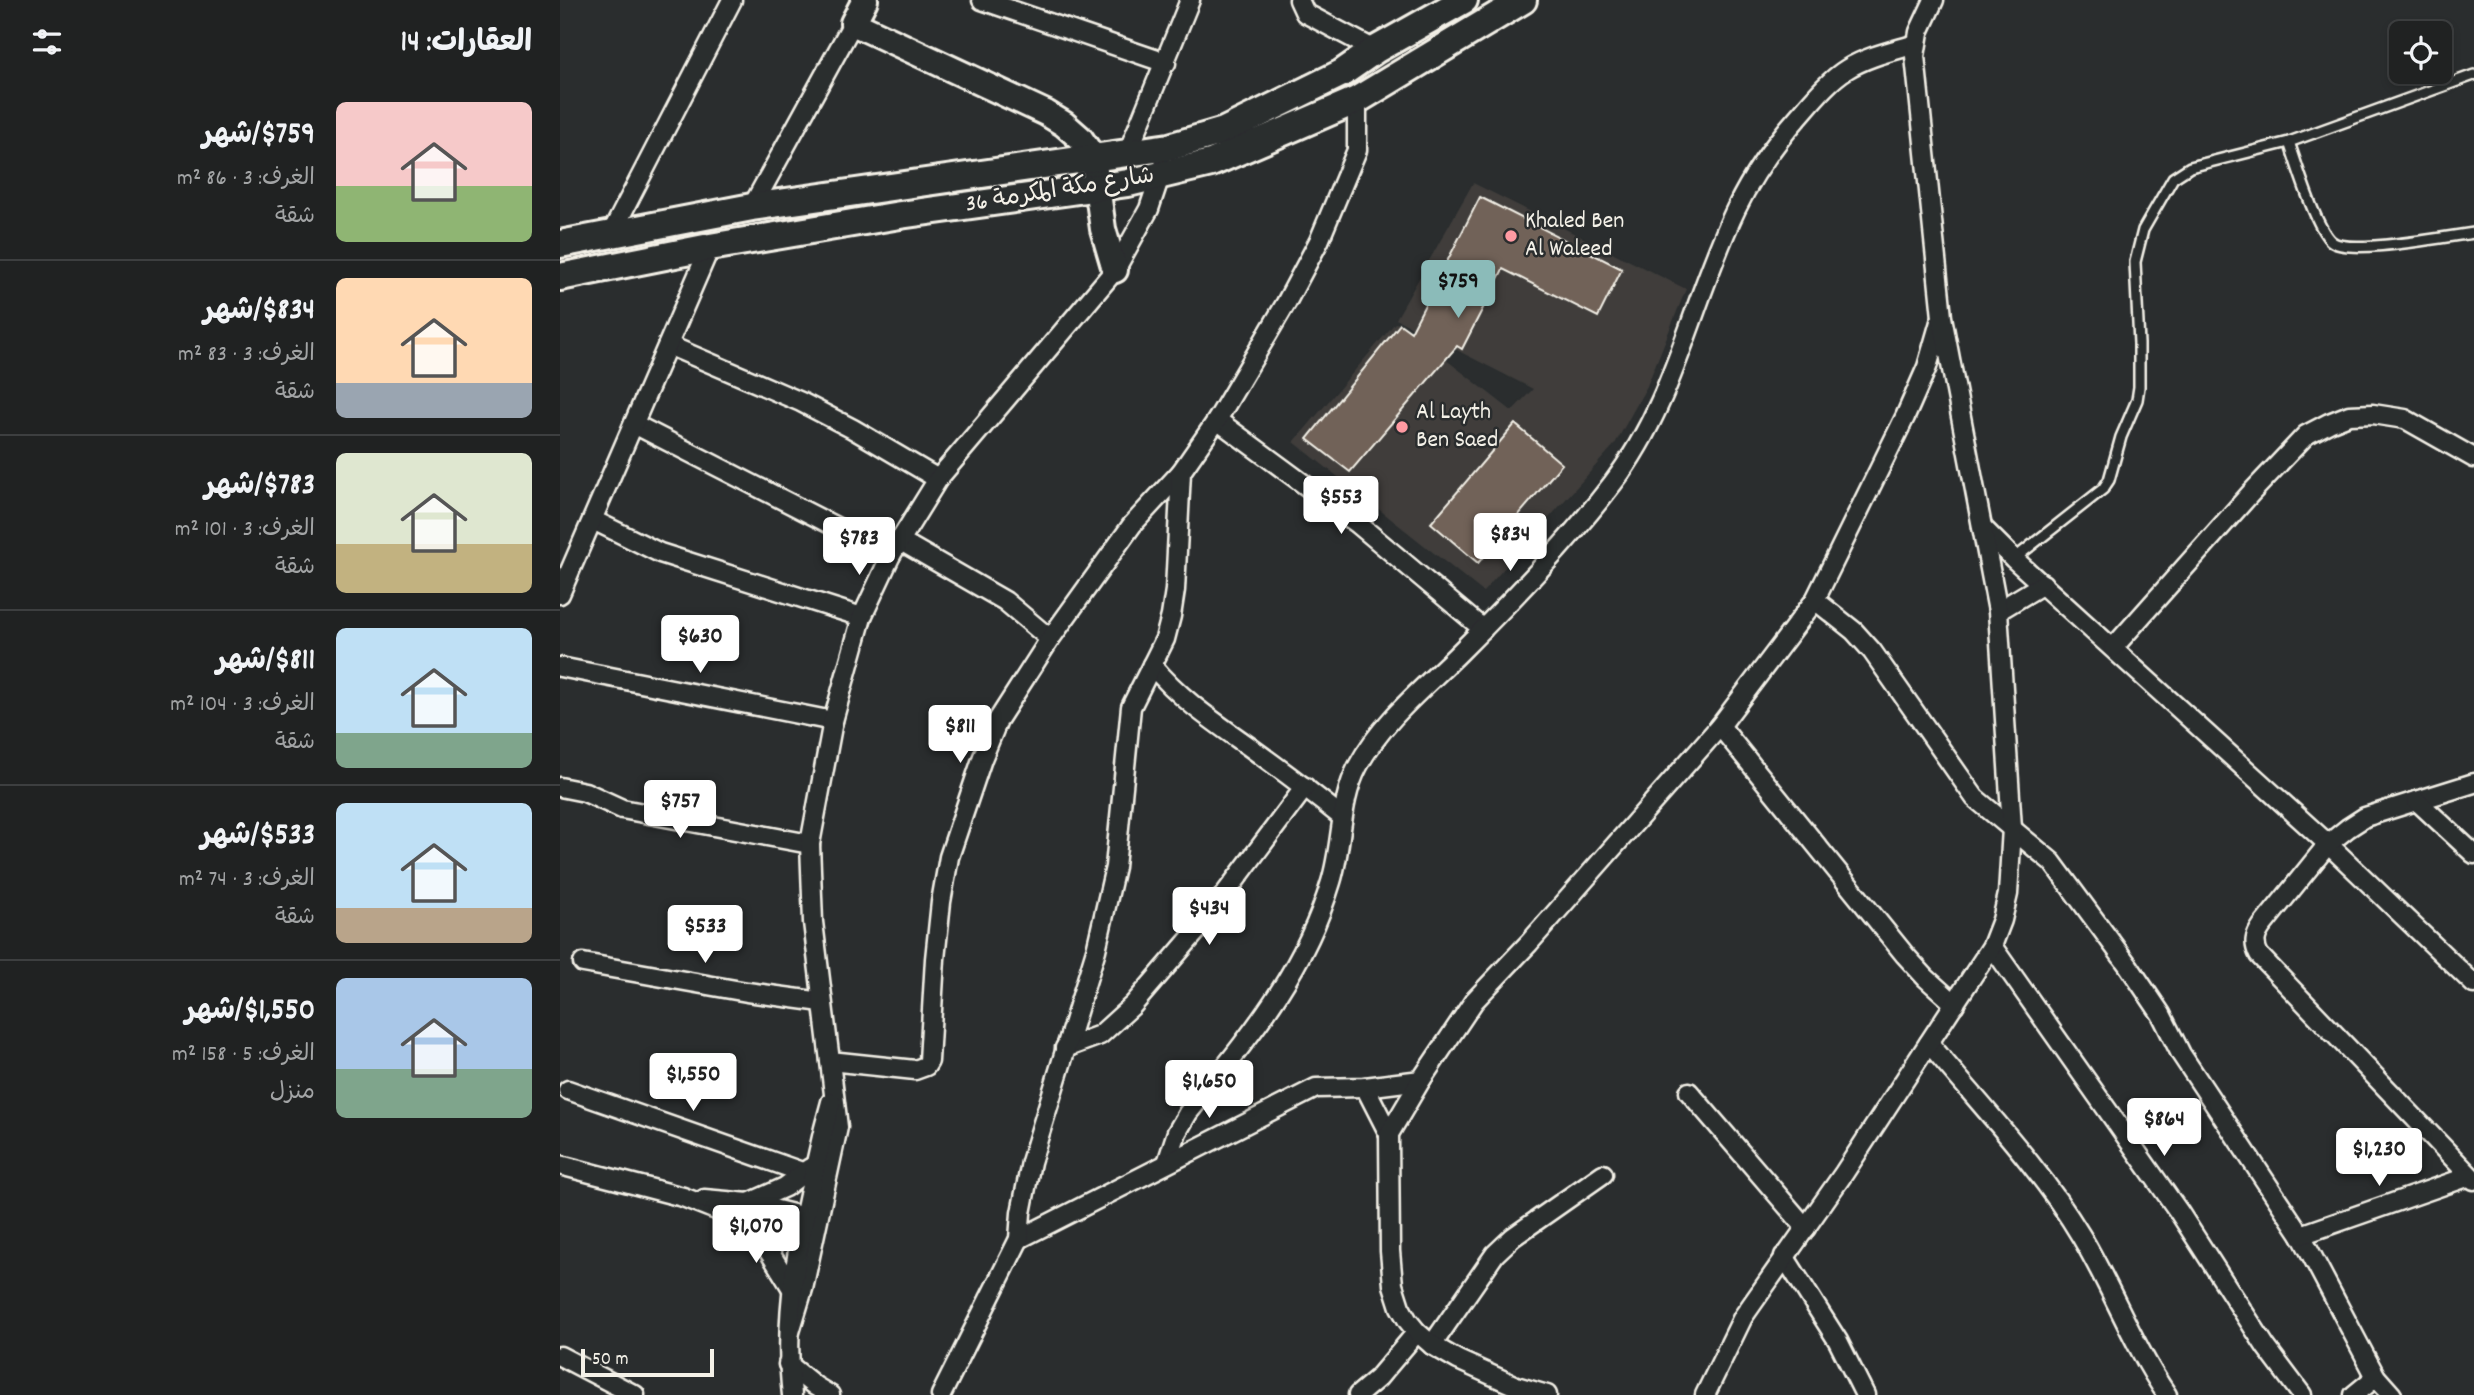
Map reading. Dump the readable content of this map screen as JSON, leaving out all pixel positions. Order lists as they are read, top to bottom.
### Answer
{
  "streets": {
    "main road": ["شارع مكة المكرمة 36"]
  },
  "places": ["Khaled Ben Al Waleed", "Al Layth Ben Saed"],
  "scale_bar": "50 m",
  "page": {
    "heading": "العقارات: 14",
    "list": [
      {
        "name": "$759/شهر",
        "note": "الغرف: 3 · 86 m² · شقة"
      },
      {
        "name": "$834/شهر",
        "note": "الغرف: 3 · 83 m² · شقة"
      },
      {
        "name": "$783/شهر",
        "note": "الغرف: 3 · 101 m² · شقة"
      },
      {
        "name": "$811/شهر",
        "note": "الغرف: 3 · 104 m² · شقة"
      },
      {
        "name": "$533/شهر",
        "note": "الغرف: 3 · 74 m² · شقة"
      },
      {
        "name": "$1,550/شهر",
        "note": "الغرف: 5 · 158 m² · منزل"
      }
    ],
    "price": [
      "$759",
      "$553",
      "$834",
      "$783",
      "$630",
      "$811",
      "$757",
      "$434",
      "$533",
      "$1,550",
      "$1,650",
      "$864",
      "$1,230",
      "$1,070"
    ],
    "scale": "50 m"
  }
}
